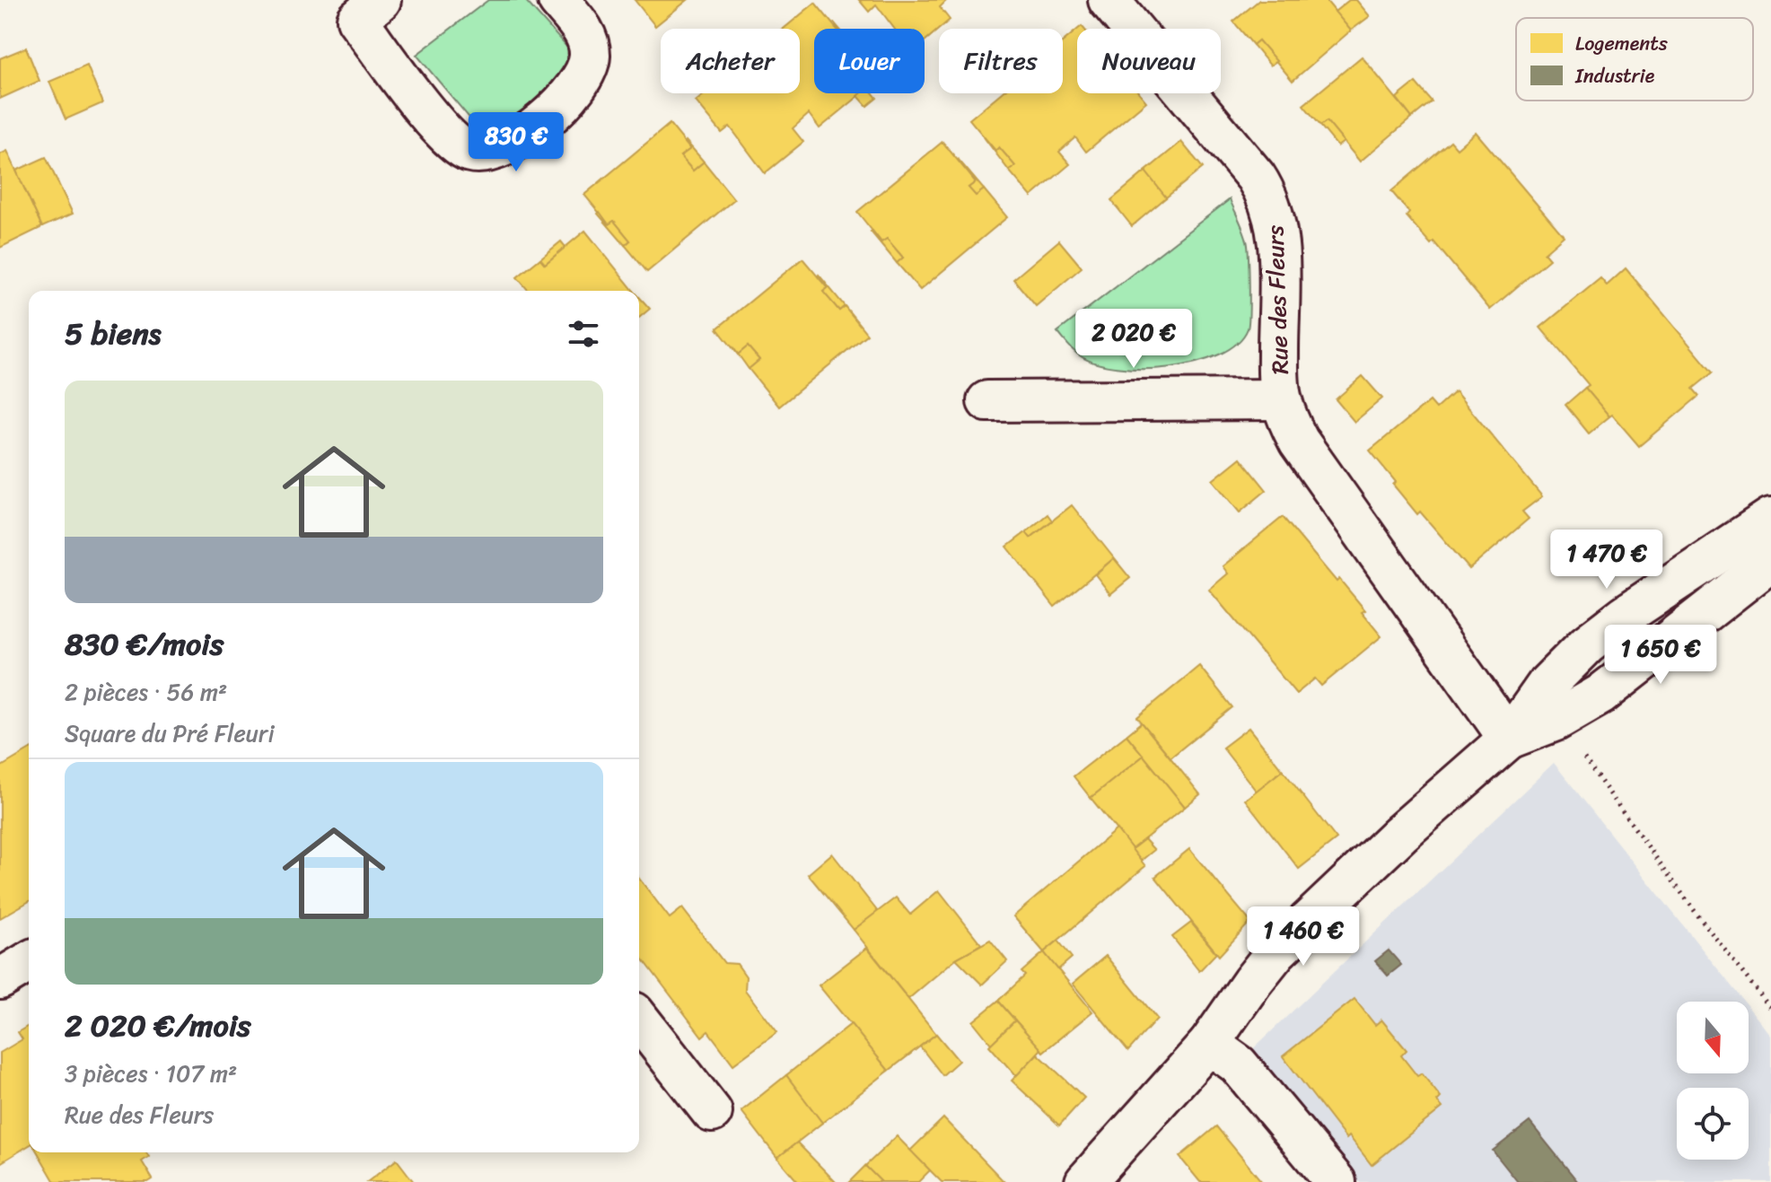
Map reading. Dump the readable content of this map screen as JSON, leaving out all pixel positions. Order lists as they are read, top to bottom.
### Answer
{
  "streets": {
    "street": ["Rue des Fleurs"]
  },
  "legend": ["Logements", "Industrie"],
  "north": "bottom",
  "page": {
    "chip": [
      "Acheter",
      "Louer",
      "Filtres",
      "Nouveau"
    ],
    "price": [
      "830 €",
      "2 020 €",
      "1 470 €",
      "1 650 €",
      "1 460 €"
    ],
    "heading": "5 biens",
    "list": [
      {
        "name": "830 €/mois",
        "note": "2 pièces · 56 m² · Square du Pré Fleuri"
      },
      {
        "name": "2 020 €/mois",
        "note": "3 pièces · 107 m² · Rue des Fleurs"
      }
    ]
  }
}
